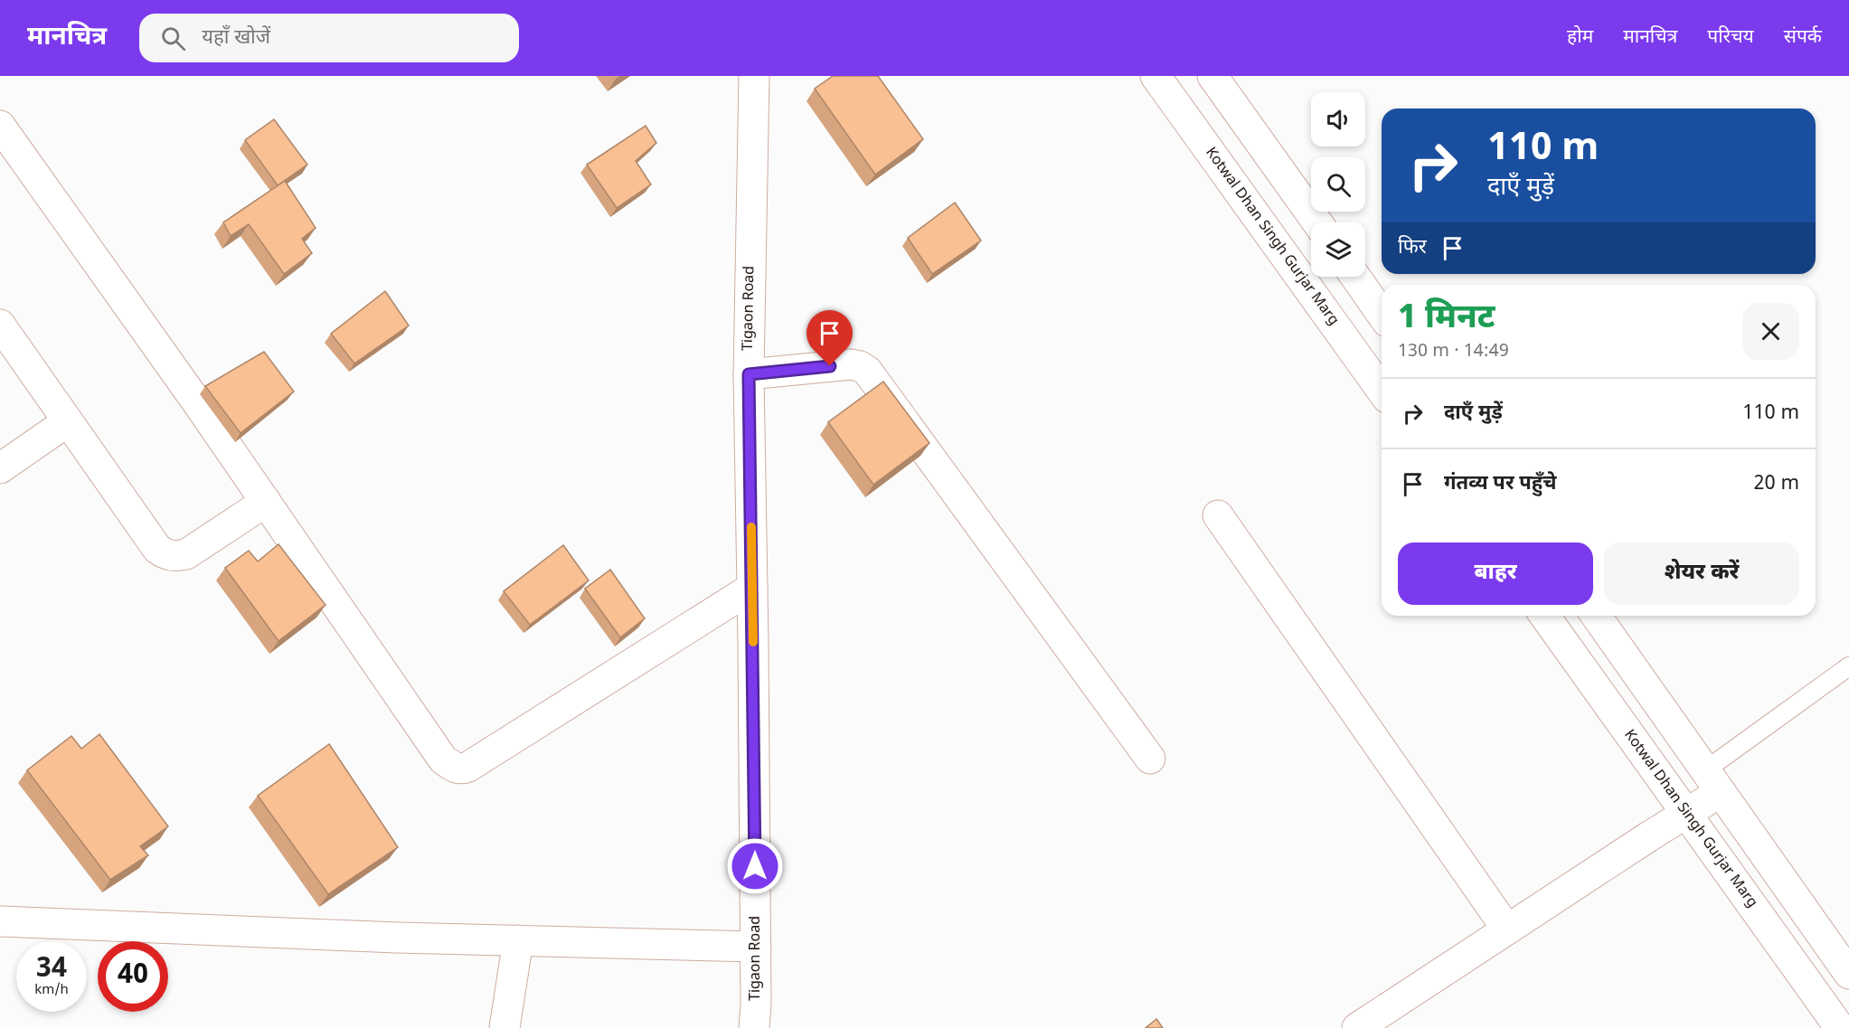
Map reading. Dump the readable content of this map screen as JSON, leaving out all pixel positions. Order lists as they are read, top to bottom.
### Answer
{
  "streets": {
    "street": ["Kotwal Dhan Singh Gurjar Marg", "Tigaon Road"]
  },
  "page": {
    "header": "मानचित्र",
    "search": "यहाँ खोजें",
    "nav": [
      "होम",
      "मानचित्र",
      "परिचय",
      "संपर्क"
    ],
    "turn": ["110 m", "दाएँ मुड़ें"],
    "then": "फिर",
    "heading": ["1 मिनट", "130 m · 14:49"],
    "list": [
      {
        "name": "दाएँ मुड़ें",
        "value": "110 m"
      },
      {
        "name": "गंतव्य पर पहुँचे",
        "value": "20 m"
      }
    ],
    "buttons": ["बाहर", "शेयर करें"],
    "speed": "34 km/h",
    "limit": "40"
  }
}
